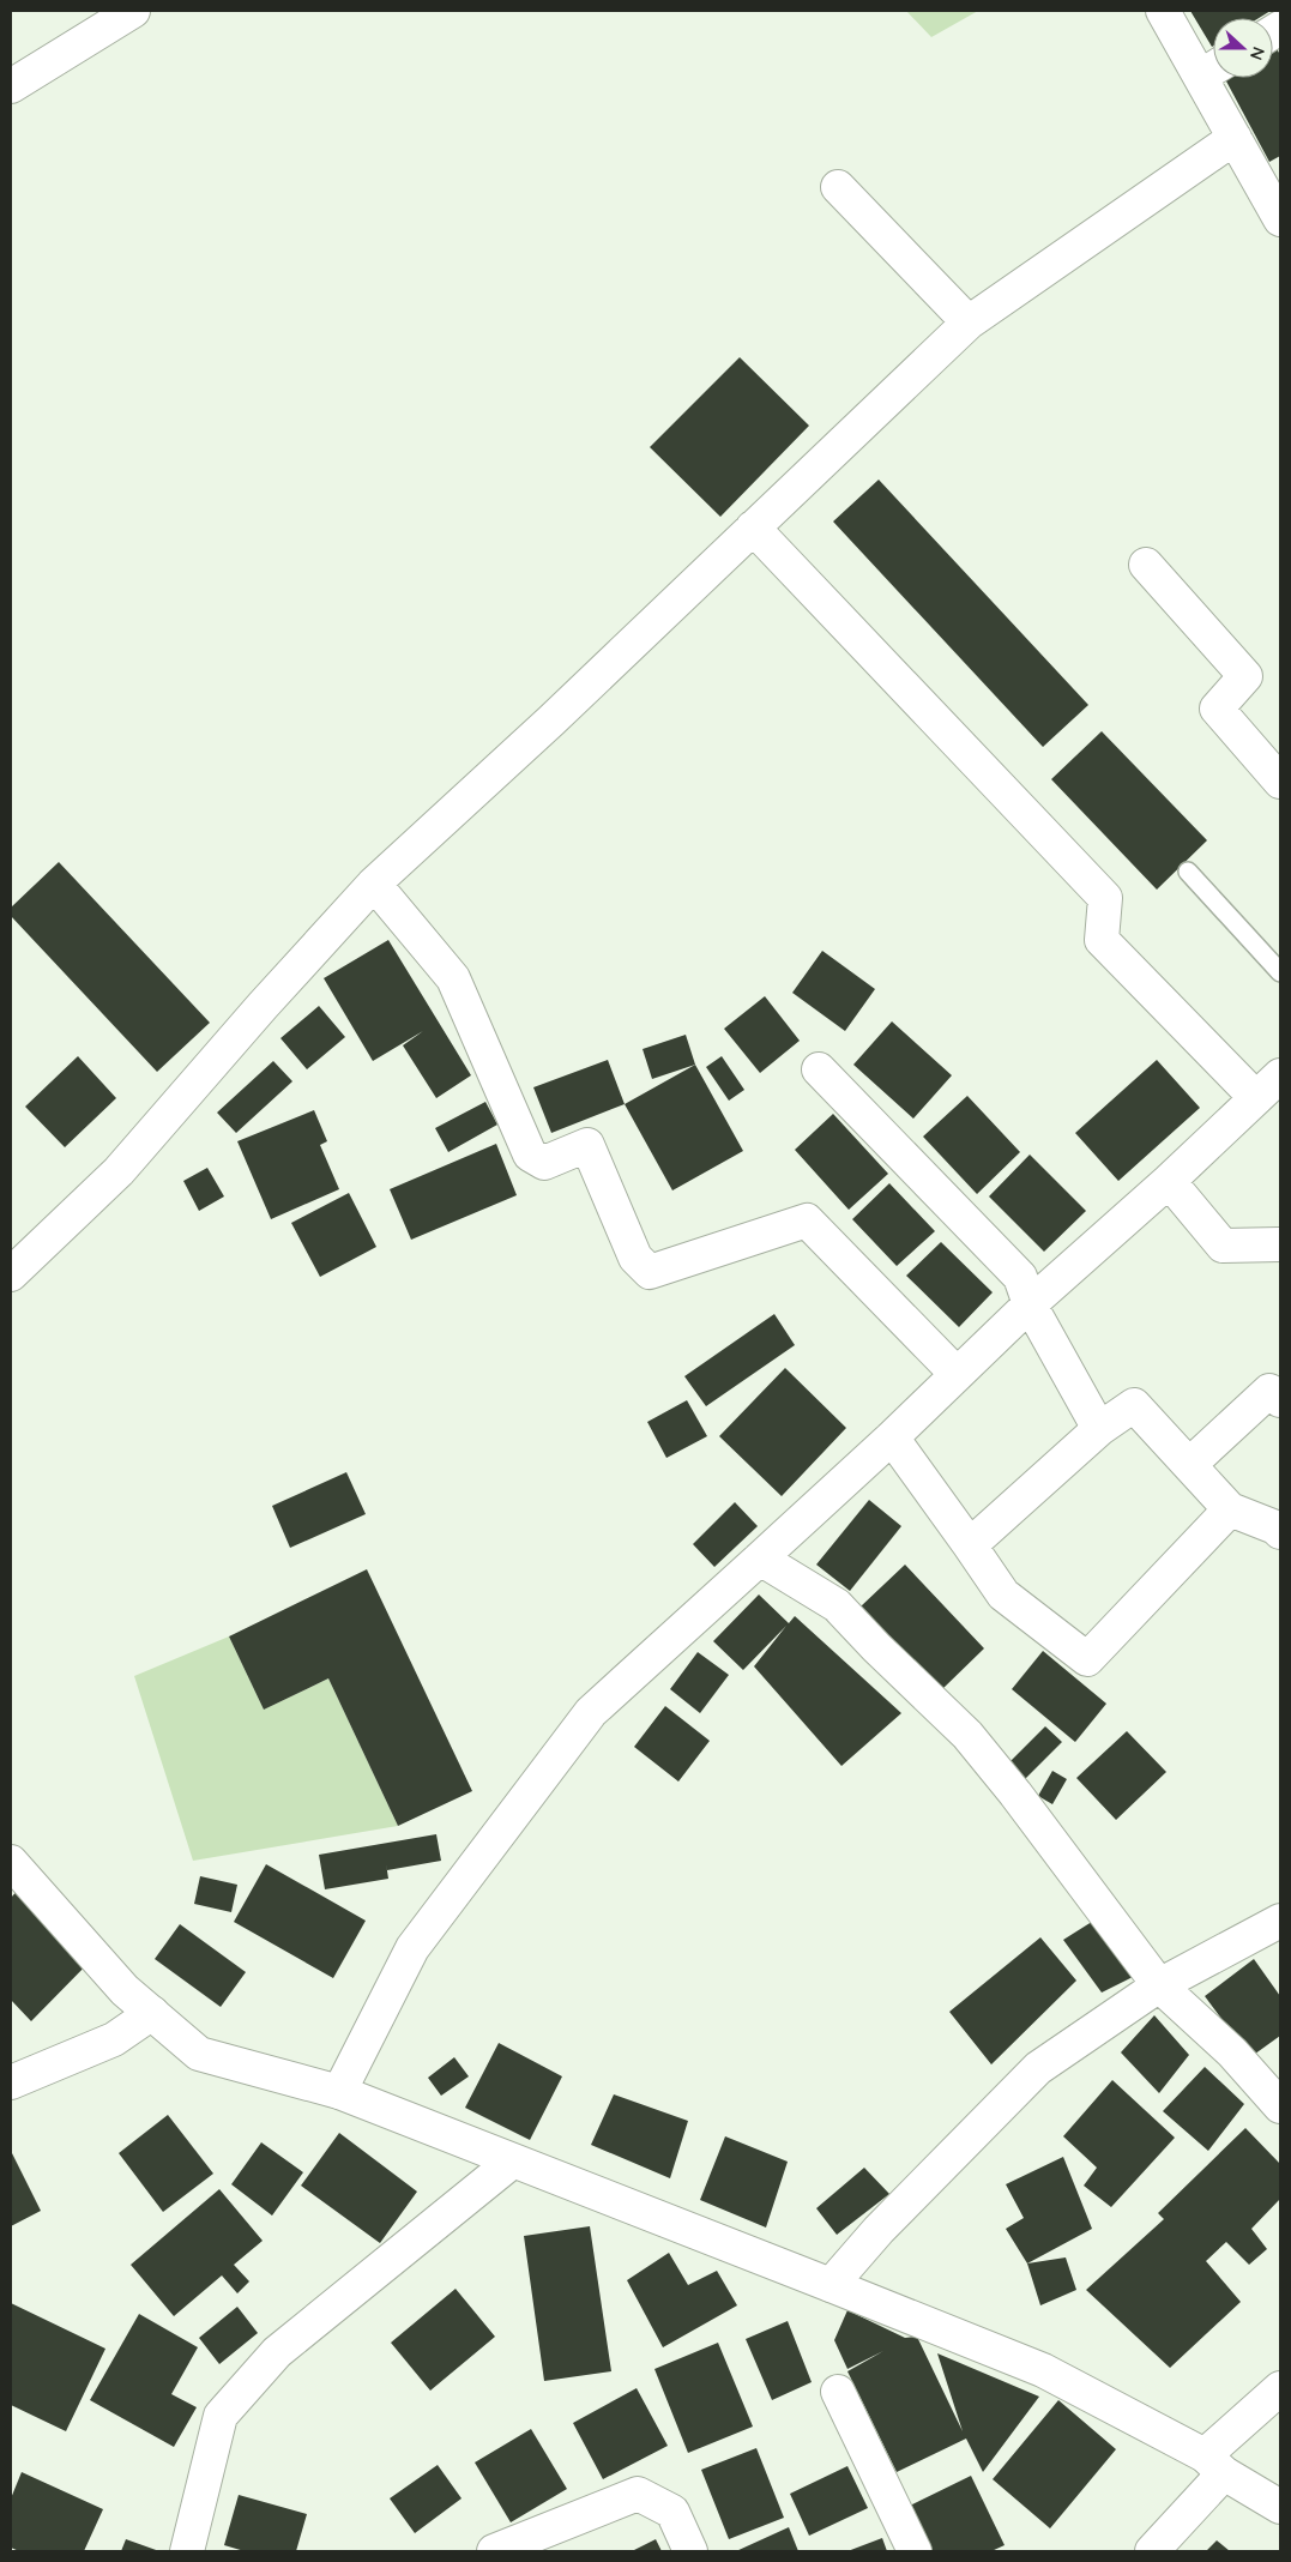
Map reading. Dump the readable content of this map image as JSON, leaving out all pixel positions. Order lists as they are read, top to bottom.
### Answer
{
  "north": "right"
}
